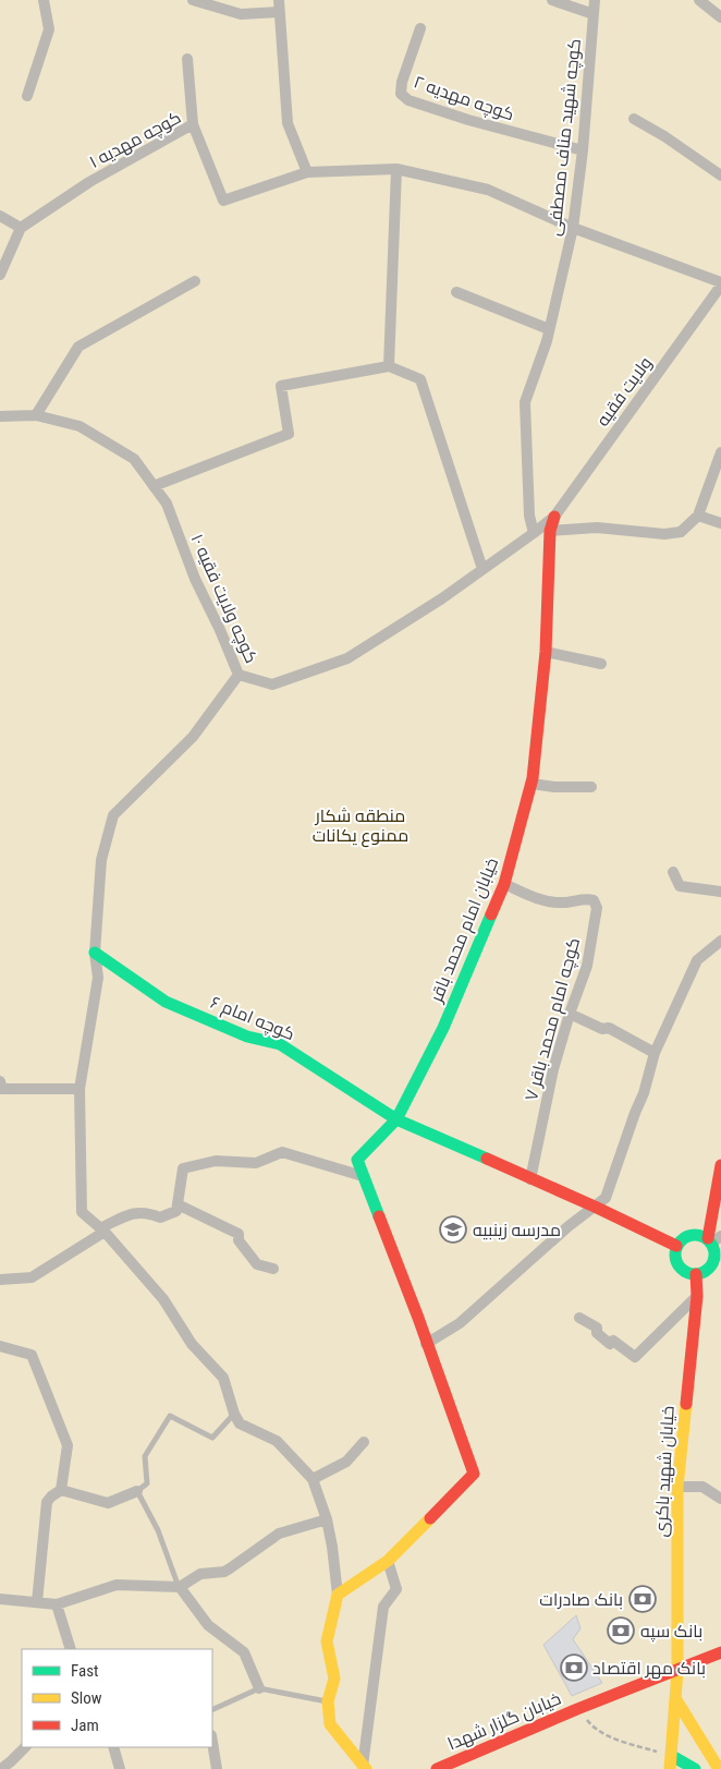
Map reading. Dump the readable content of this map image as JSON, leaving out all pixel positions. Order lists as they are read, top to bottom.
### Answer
{
  "streets": {
    "street": [
      "کوچه مهدیه ۲",
      "کوچه شهید مناف مصطفی",
      "کوچه مهدیه ۱",
      "ولایت فقیه",
      "کوچه ولایت فقیه ۱۰",
      "خیابان امام محمد باقر",
      "کوچه امام ۶",
      "کوچه امام محمد باقر ۷",
      "خیابان شهید باکری",
      "خیابان گلزار شهدا"
    ]
  },
  "crossings": [
    ["کوچه مهدیه ۲", "کوچه شهید مناف مصطفی"],
    ["کوچه شهید مناف مصطفی", "کوچه مهدیه ۱"],
    ["کوچه شهید مناف مصطفی", "کوچه ولایت فقیه ۱۰"],
    ["کوچه مهدیه ۱", "ولایت فقیه"],
    ["ولایت فقیه", "کوچه ولایت فقیه ۱۰"],
    ["ولایت فقیه", "خیابان امام محمد باقر"],
    ["کوچه ولایت فقیه ۱۰", "خیابان امام محمد باقر"],
    ["خیابان امام محمد باقر", "کوچه امام ۶"],
    ["خیابان امام محمد باقر", "کوچه امام محمد باقر ۷"],
    ["کوچه امام ۶", "کوچه امام محمد باقر ۷"],
    ["کوچه امام ۶", "خیابان شهید باکری"],
    ["خیابان شهید باکری", "خیابان گلزار شهدا"]
  ],
  "parks": ["منطقه شکار ممنوع یکانات"],
  "places": {
    "school or university": ["مدرسه زینبیه"],
    "bank": ["بانک صادرات", "بانک سپه", "بانک مهر اقتصاد"]
  },
  "legend": ["Fast", "Slow", "Jam"]
}
